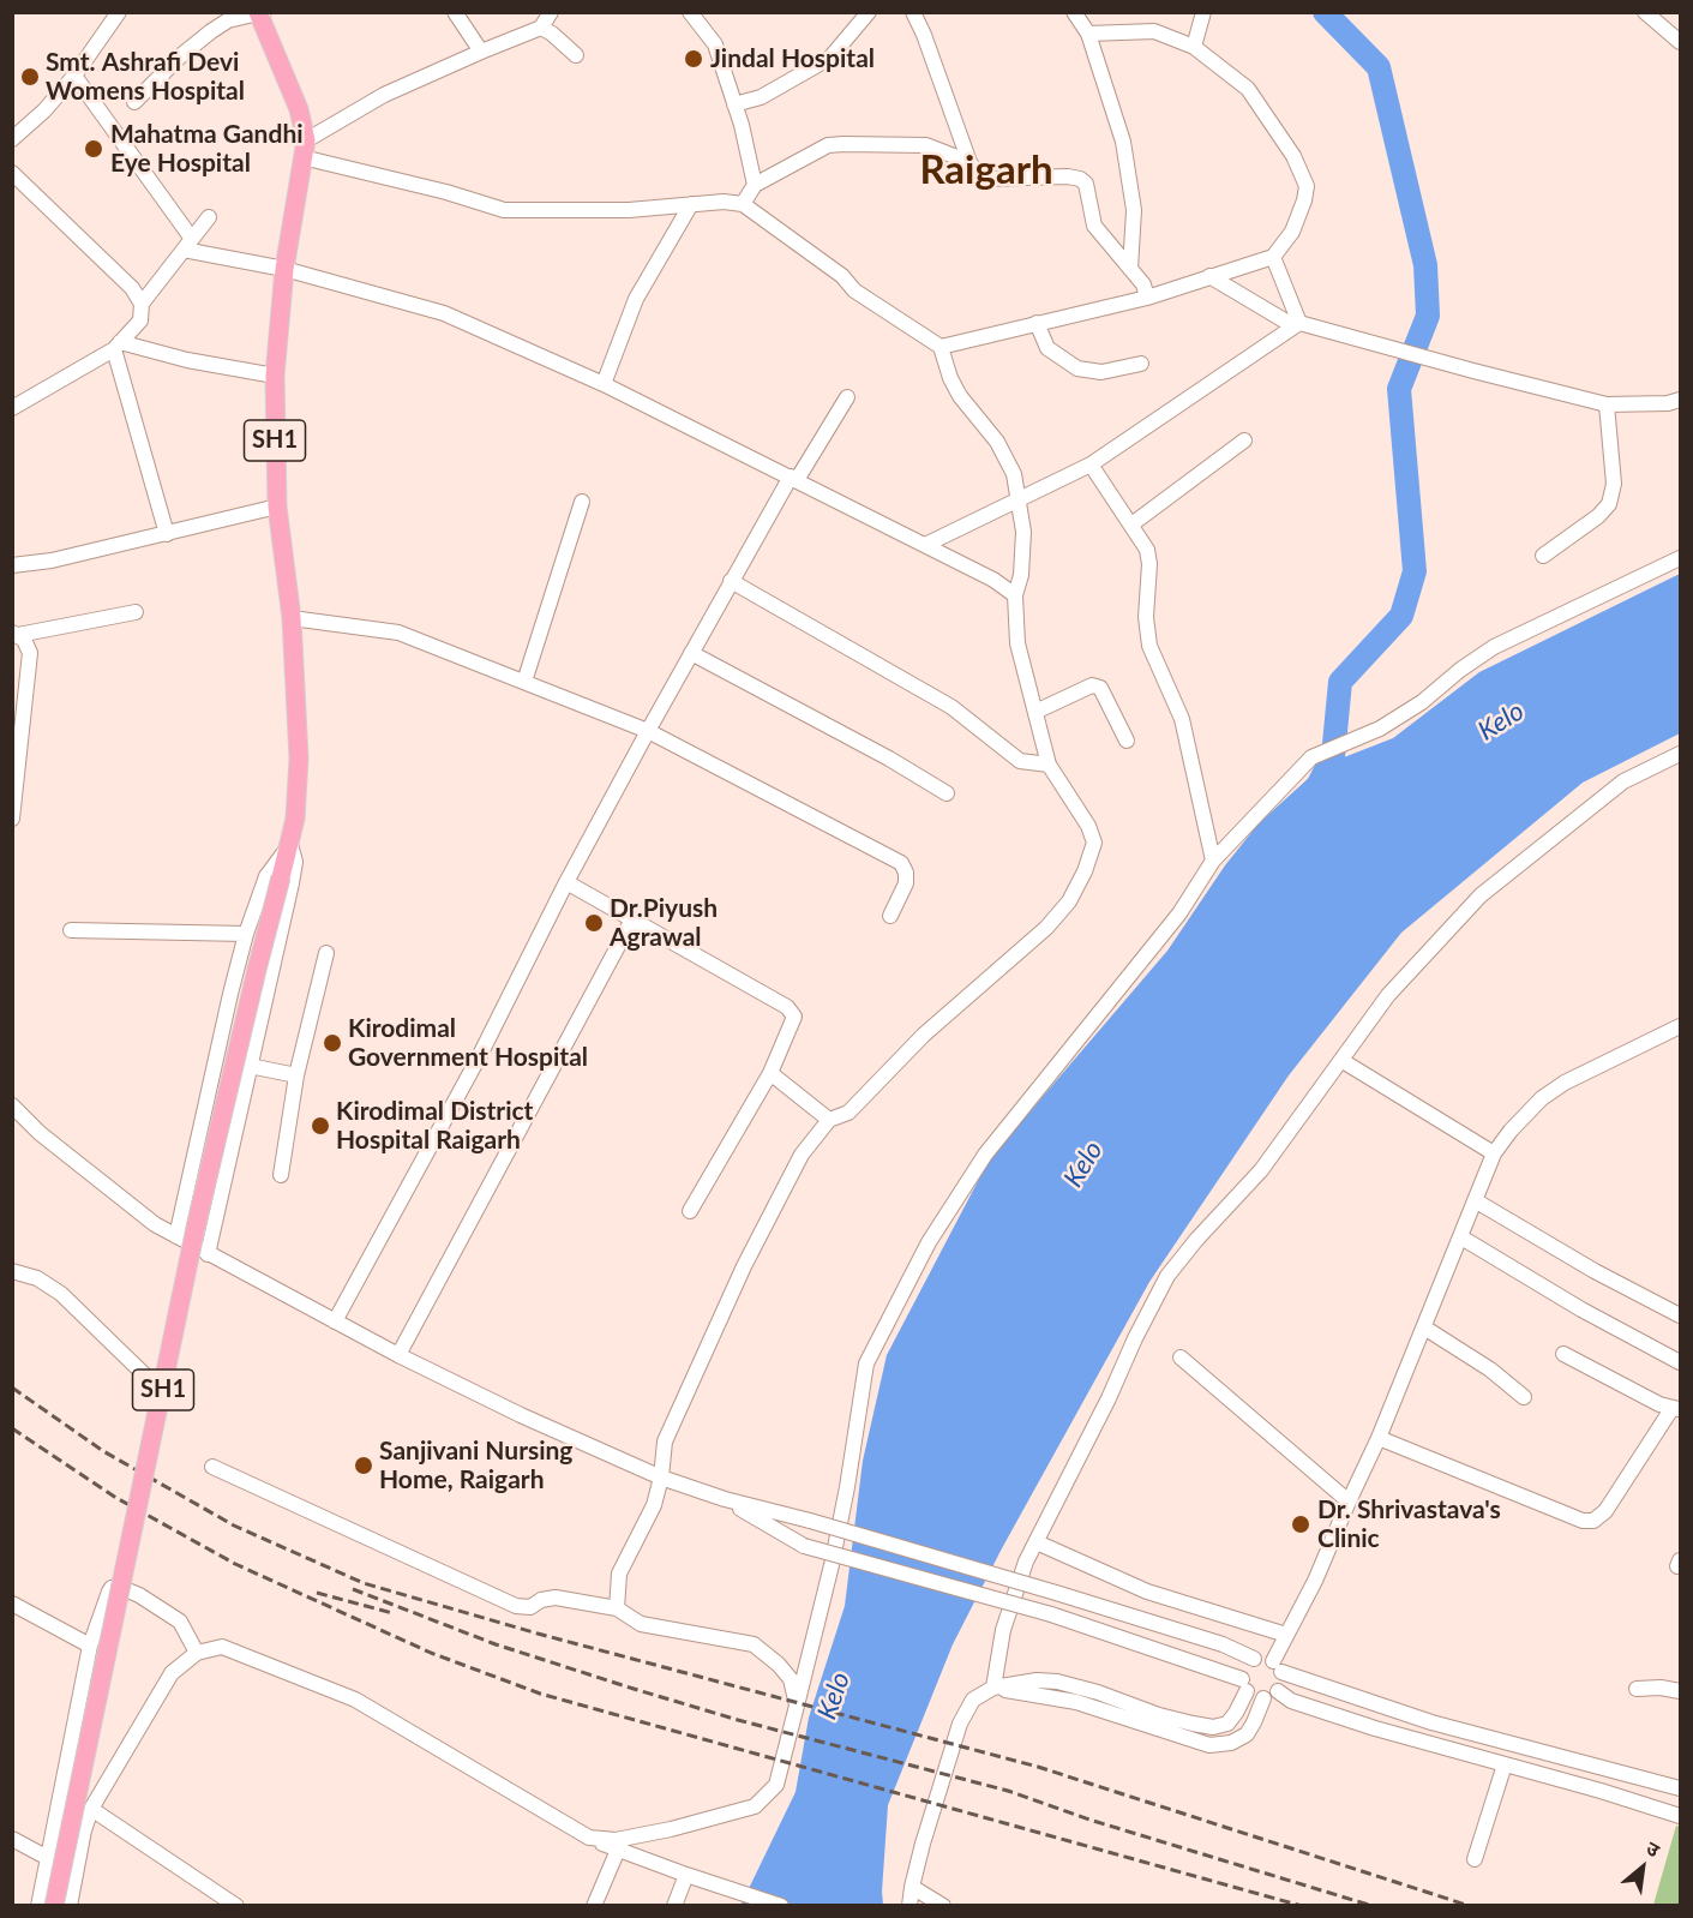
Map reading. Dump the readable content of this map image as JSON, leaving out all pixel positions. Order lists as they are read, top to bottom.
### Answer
{
  "streets": {
    "main road": ["SH1"]
  },
  "districts": ["Raigarh"],
  "water": ["Kelo"],
  "places": [
    "Jindal Hospital",
    "Smt. Ashrafi Devi Womens Hospital",
    "Mahatma Gandhi Eye Hospital",
    "Dr.Piyush Agrawal",
    "Kirodimal Government Hospital",
    "Kirodimal District Hospital Raigarh",
    "Sanjivani Nursing Home, Raigarh",
    "Dr. Shrivastava's Clinic"
  ],
  "north": "top right"
}
